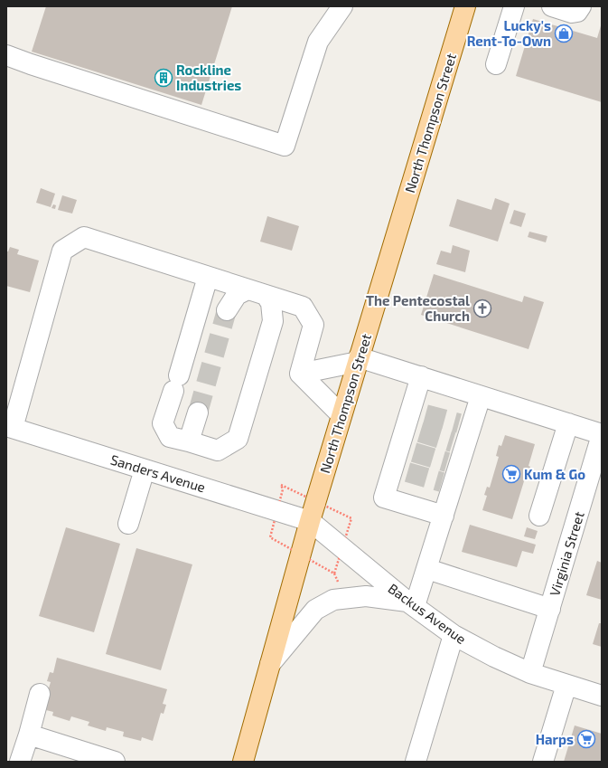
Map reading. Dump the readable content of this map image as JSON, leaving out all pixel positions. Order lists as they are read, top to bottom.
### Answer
{
  "streets": {
    "main road": ["North Thompson Street"],
    "street": ["Sanders Avenue", "Virginia Street", "Backus Avenue"]
  },
  "crossings": [
    ["North Thompson Street", "Sanders Avenue"],
    ["North Thompson Street", "Backus Avenue"],
    ["Sanders Avenue", "Backus Avenue"],
    ["Virginia Street", "Backus Avenue"]
  ],
  "places": {
    "shop": ["Lucky's Rent-To-Own"],
    "building": ["Rockline Industries"],
    "church": ["The Pentecostal Church"],
    "supermarket": ["Kum & Go", "Harps"]
  }
}
